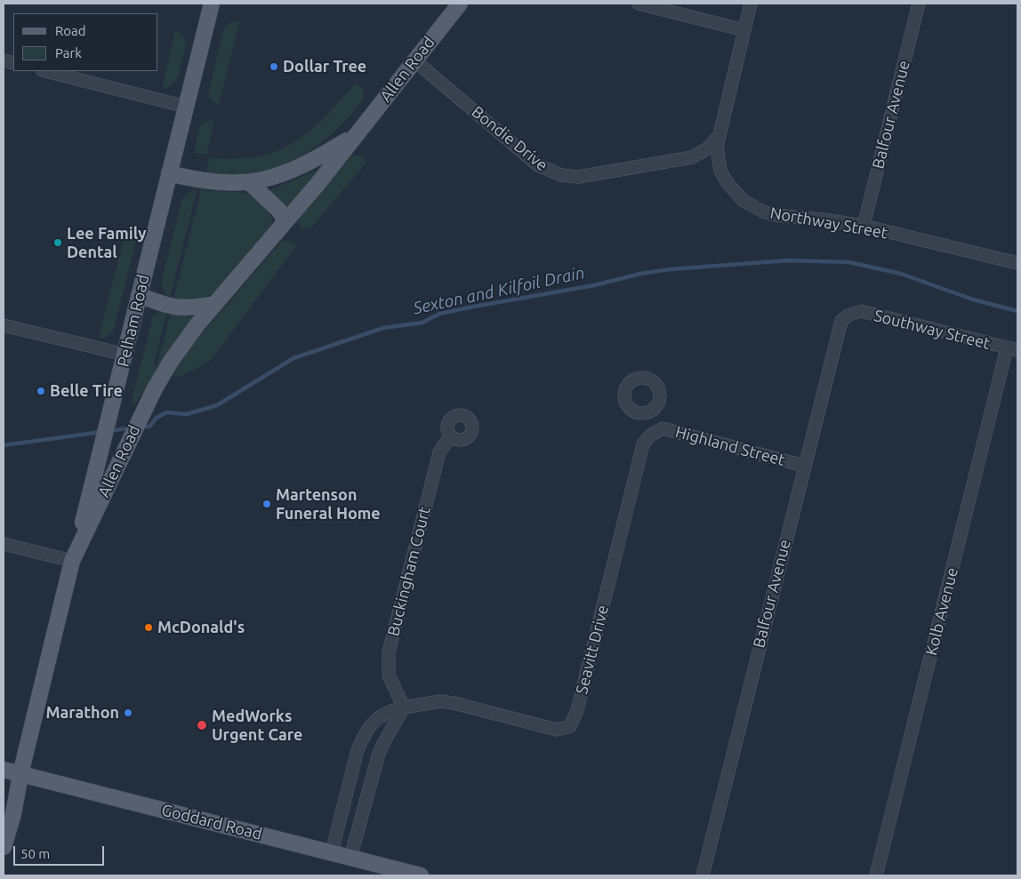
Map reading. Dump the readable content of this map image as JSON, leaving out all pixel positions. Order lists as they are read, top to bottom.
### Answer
{
  "streets": {
    "main road": ["Allen Road", "Pelham Road", "Goddard Road"],
    "street": [
      "Balfour Avenue",
      "Bondie Drive",
      "Northway Street",
      "Southway Street",
      "Highland Street",
      "Buckingham Court",
      "Kolb Avenue",
      "Seavitt Drive"
    ]
  },
  "crossings": [
    ["Allen Road", "Bondie Drive"],
    ["Allen Road", "Pelham Road"],
    ["Allen Road", "Goddard Road"],
    ["Balfour Avenue", "Northway Street"],
    ["Balfour Avenue", "Southway Street"],
    ["Balfour Avenue", "Highland Street"],
    ["Bondie Drive", "Northway Street"],
    ["Southway Street", "Kolb Avenue"],
    ["Highland Street", "Seavitt Drive"],
    ["Buckingham Court", "Seavitt Drive"]
  ],
  "water": ["Sexton and Kilfoil Drain"],
  "places": [
    "Dollar Tree",
    "Lee Family Dental",
    "Belle Tire",
    "Martenson Funeral Home",
    "McDonald's",
    "Marathon",
    "MedWorks Urgent Care"
  ],
  "legend": ["Road", "Park"],
  "scale_bar": "50 m"
}
